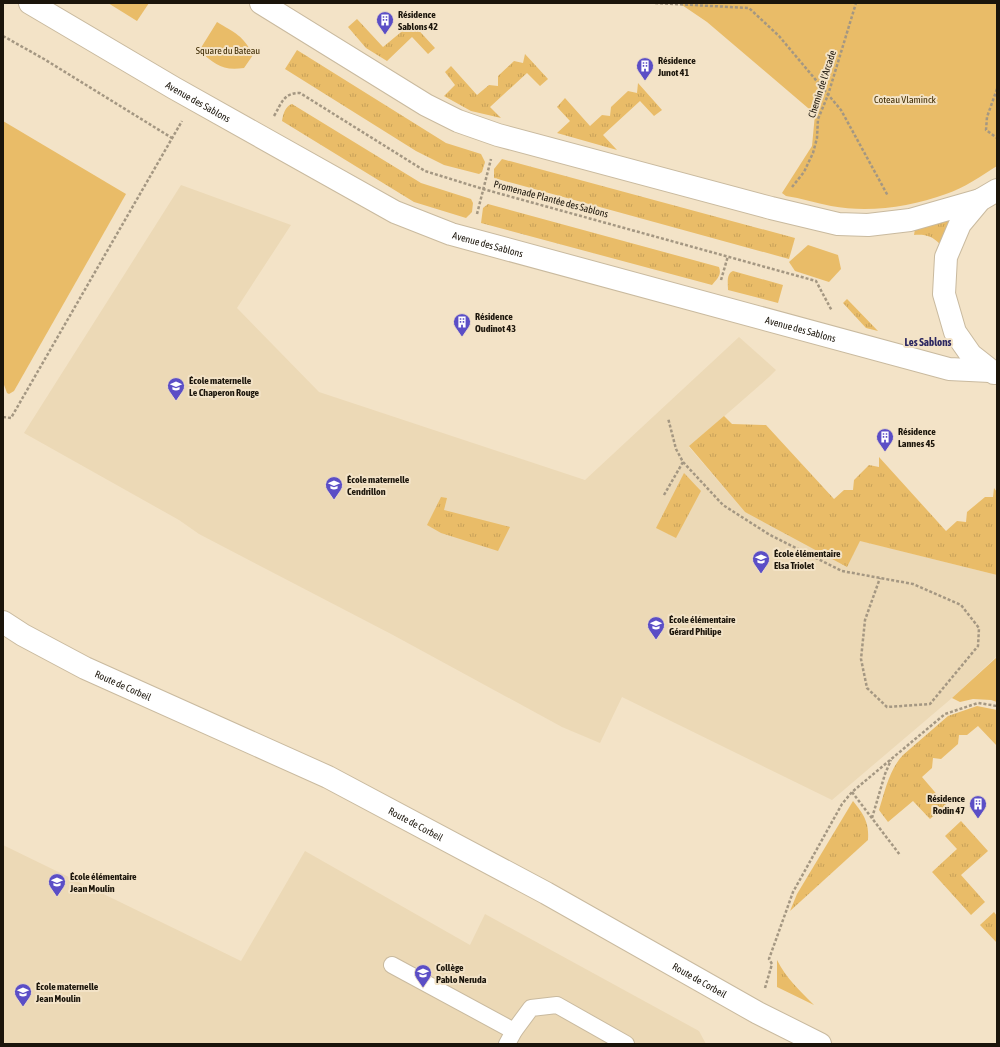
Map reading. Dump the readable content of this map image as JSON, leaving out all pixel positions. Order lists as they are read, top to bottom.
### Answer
{
  "streets": {
    "street": ["Avenue des Sablons", "Route de Corbeil"],
    "path": ["Chemin de l'Arcade", "Promenade Plantée des Sablons"]
  },
  "crossings": [
    ["Chemin de l'Arcade", "Avenue des Sablons"],
    ["Avenue des Sablons", "Promenade Plantée des Sablons"]
  ],
  "districts": ["Les Sablons"],
  "parks": ["Square du Bateau", "Coteau Vlaminck"],
  "places": {
    "building": [
      "Résidence Sablons 42",
      "Résidence Junot 41",
      "Résidence Oudinot 43",
      "Résidence Lannes 45",
      "Résidence Rodin 47"
    ],
    "school or university": [
      "École maternelle Le Chaperon Rouge",
      "École maternelle Cendrillon",
      "École élémentaire Elsa Triolet",
      "École élémentaire Gérard Philipe",
      "École élémentaire Jean Moulin",
      "Collège Pablo Neruda",
      "École maternelle Jean Moulin"
    ]
  }
}
